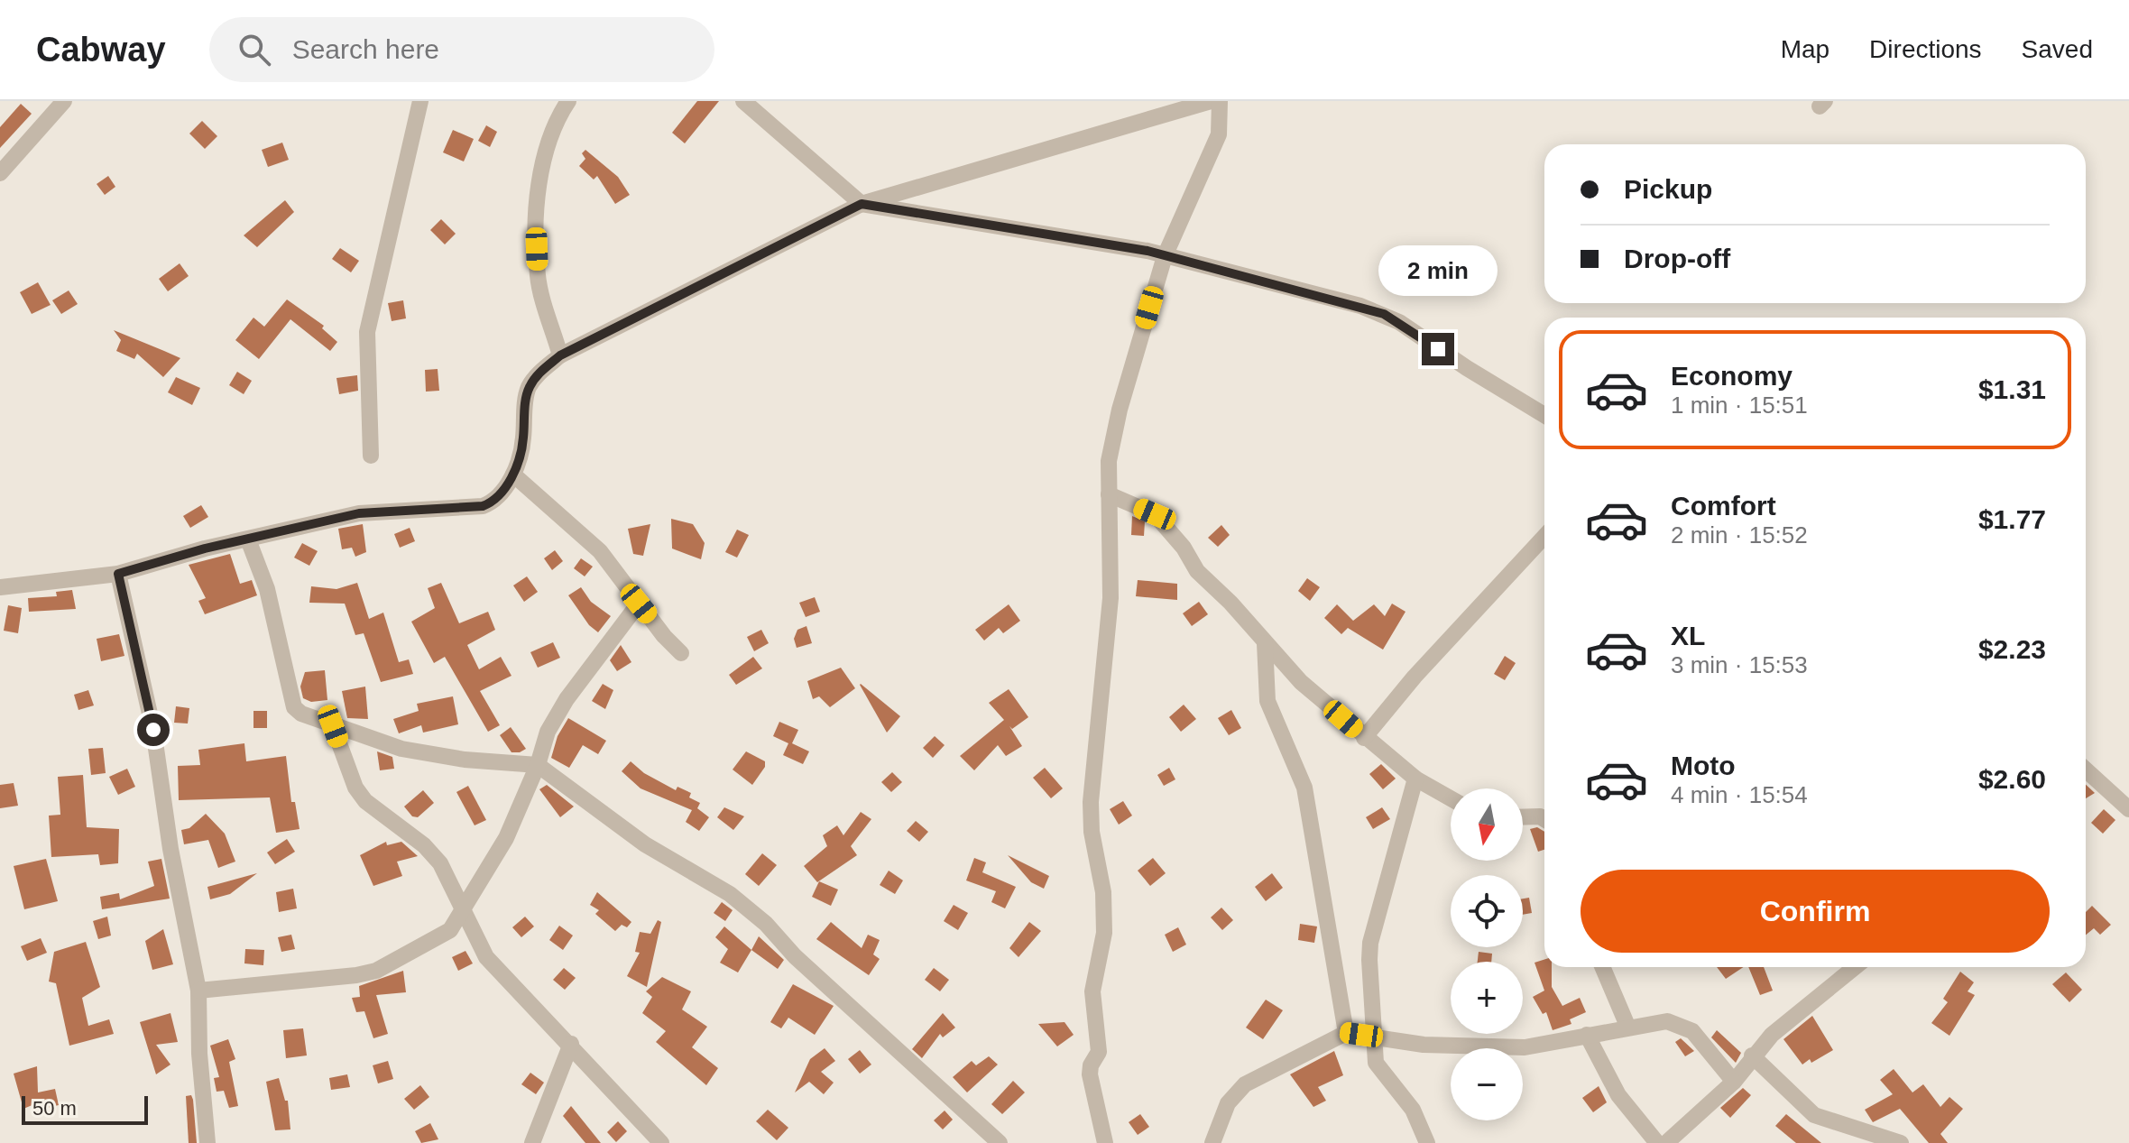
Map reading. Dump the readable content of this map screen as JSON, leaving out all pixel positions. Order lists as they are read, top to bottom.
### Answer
{
  "scale_bar": "50 m",
  "north": "bottom",
  "page": {
    "header": "Cabway",
    "search": "Search here",
    "nav": ["Map", "Directions", "Saved"],
    "banner": ["Pickup", "Drop-off"],
    "bubble": "2 min",
    "list": [
      {
        "name": "Economy",
        "note": "1 min · 15:51",
        "value": "$1.31"
      },
      {
        "name": "Comfort",
        "note": "2 min · 15:52",
        "value": "$1.77"
      },
      {
        "name": "XL",
        "note": "3 min · 15:53",
        "value": "$2.23"
      },
      {
        "name": "Moto",
        "note": "4 min · 15:54",
        "value": "$2.60"
      }
    ],
    "map_buttons": ["+", "−"],
    "buttons": "Confirm",
    "scale": "50 m"
  }
}
